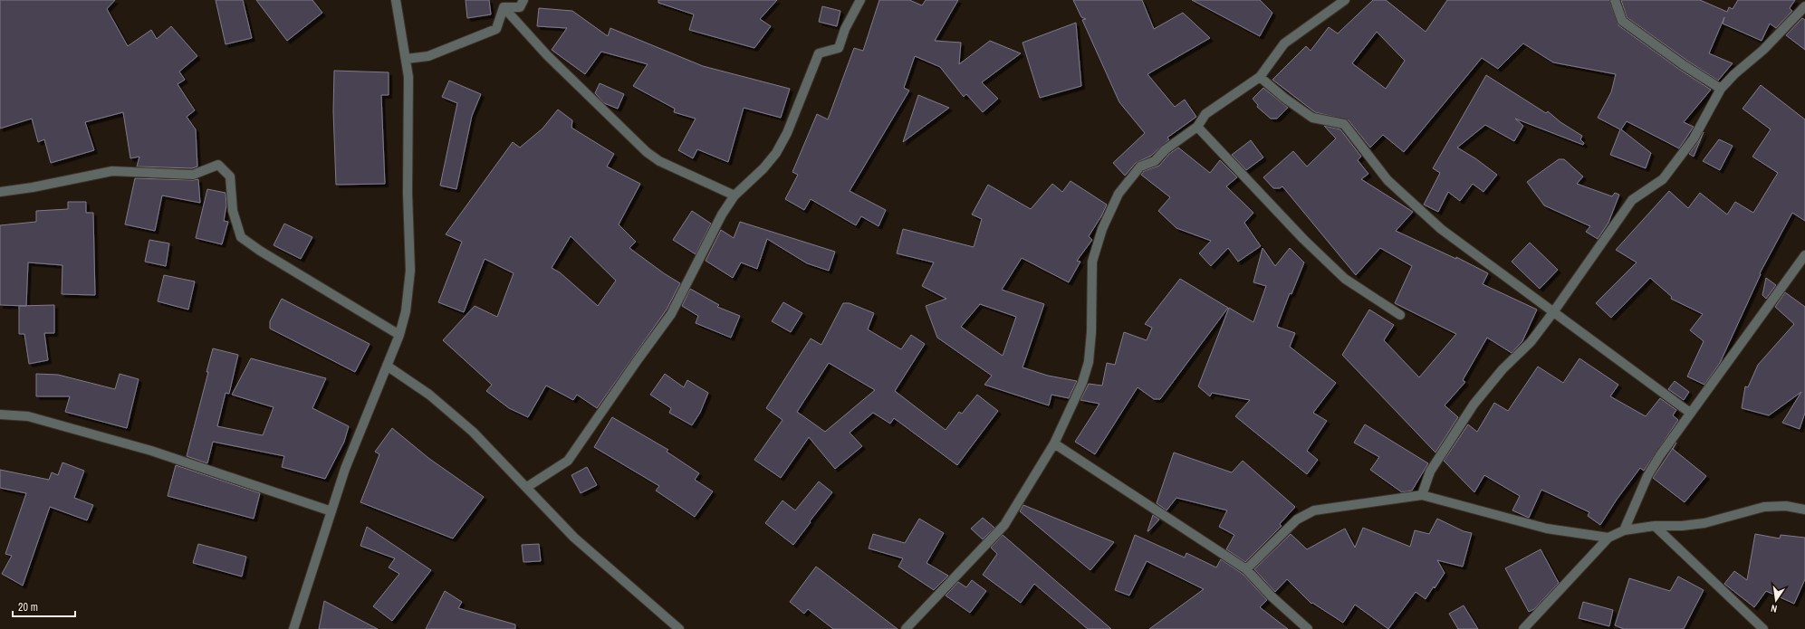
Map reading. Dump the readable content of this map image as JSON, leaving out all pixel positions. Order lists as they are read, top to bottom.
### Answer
{
  "scale_bar": "20 m",
  "north": "bottom"
}
